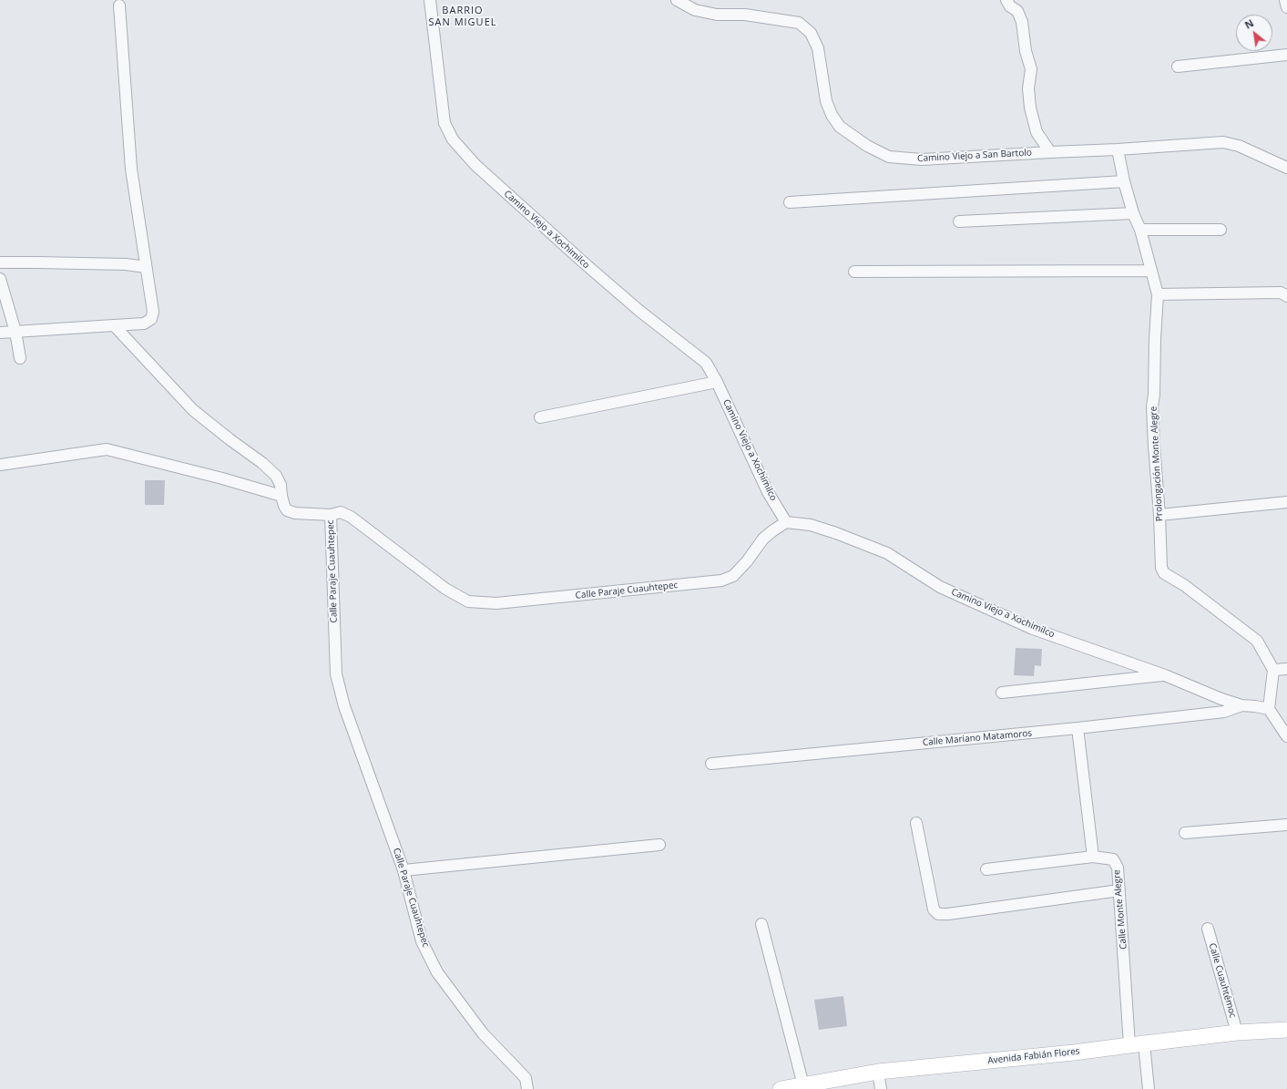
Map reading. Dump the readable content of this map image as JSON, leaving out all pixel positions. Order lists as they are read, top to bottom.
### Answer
{
  "streets": {
    "main road": ["Avenida Fabián Flores"],
    "street": [
      "Camino Viejo a San Bartolo",
      "Camino Viejo a Xochimilco",
      "Prolongación Monte Alegre",
      "Calle Paraje Cuauhtepec",
      "Calle Mariano Matamoros",
      "Calle Monte Alegre",
      "Calle Cuauhtémoc"
    ]
  },
  "crossings": [
    ["Camino Viejo a San Bartolo", "Prolongación Monte Alegre"],
    ["Camino Viejo a Xochimilco", "Calle Paraje Cuauhtepec"],
    ["Camino Viejo a Xochimilco", "Calle Mariano Matamoros"],
    ["Calle Monte Alegre", "Avenida Fabián Flores"],
    ["Calle Cuauhtémoc", "Avenida Fabián Flores"]
  ],
  "districts": ["BARRIO SAN MIGUEL"],
  "north": "top left"
}
